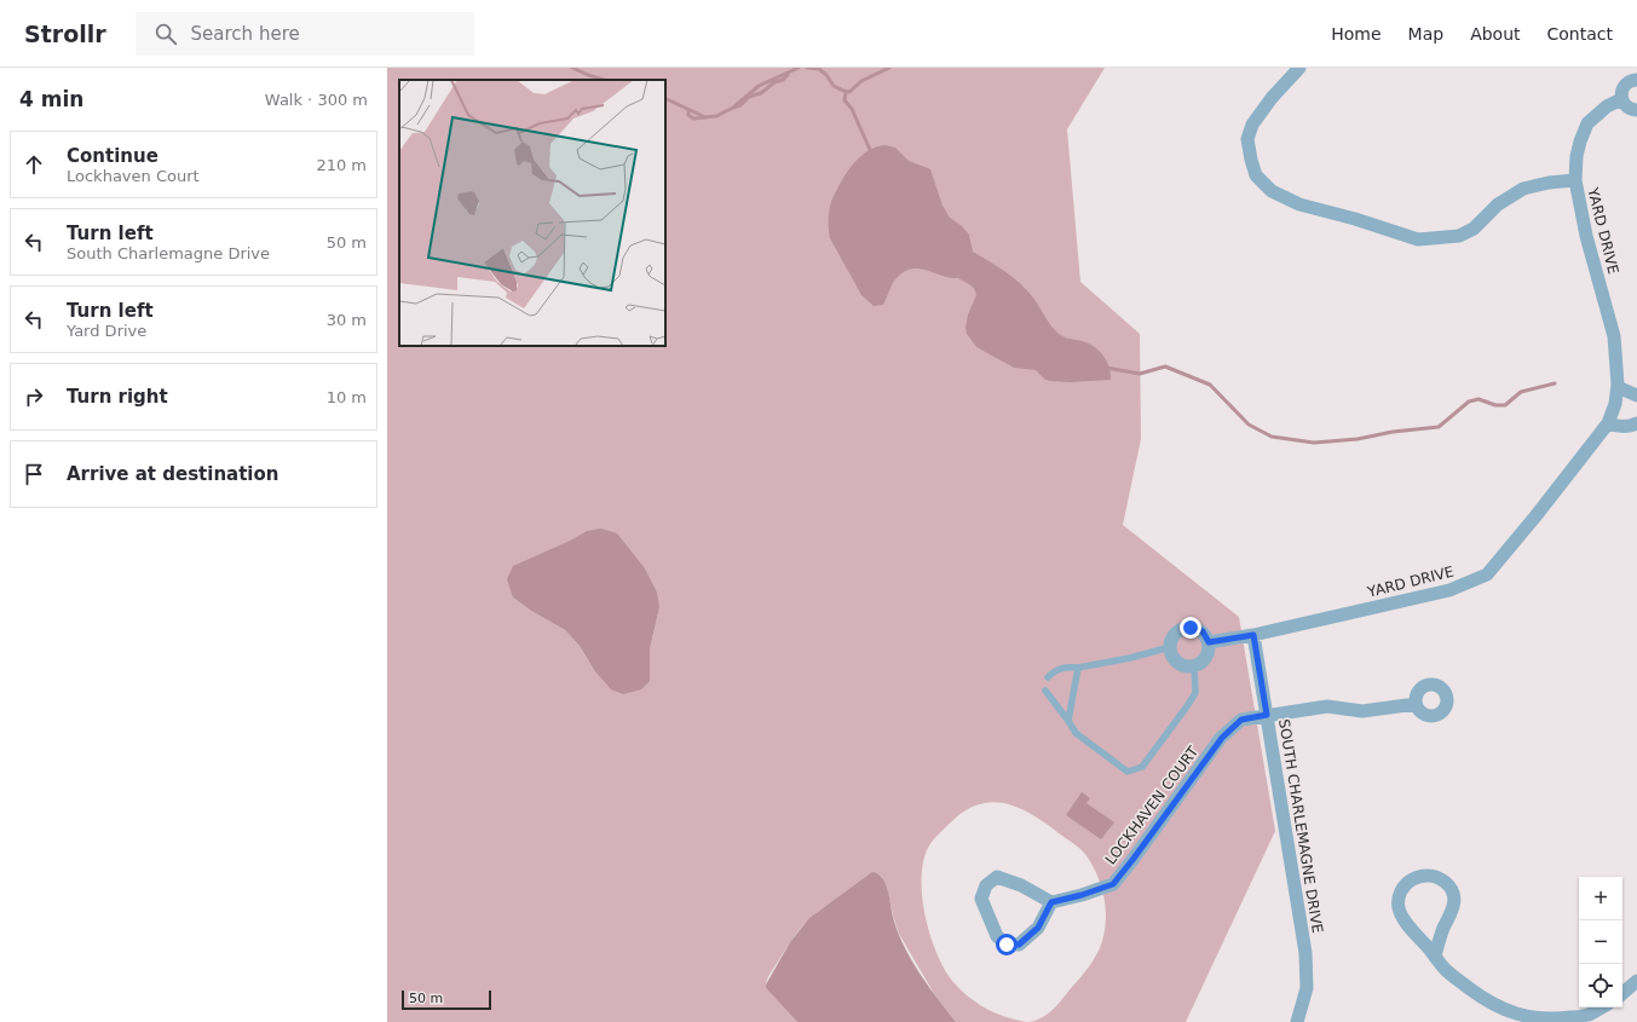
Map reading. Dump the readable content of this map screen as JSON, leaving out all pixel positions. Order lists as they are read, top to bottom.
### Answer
{
  "streets": {
    "street": ["YARD DRIVE", "LOCKHAVEN COURT", "SOUTH CHARLEMAGNE DRIVE"]
  },
  "crossings": [
    ["YARD DRIVE", "SOUTH CHARLEMAGNE DRIVE"],
    ["LOCKHAVEN COURT", "SOUTH CHARLEMAGNE DRIVE"]
  ],
  "scale_bar": "50 m",
  "page": {
    "header": "Strollr",
    "search": "Search here",
    "nav": [
      "Home",
      "Map",
      "About",
      "Contact"
    ],
    "heading": ["4 min", "Walk · 300 m"],
    "list": [
      ["Continue", "Lockhaven Court", "210 m"],
      ["Turn left", "South Charlemagne Drive", "50 m"],
      ["Turn left", "Yard Drive", "30 m"],
      ["Turn right", "10 m"],
      "Arrive at destination"
    ],
    "map_buttons": ["+", "−"],
    "scale": "50 m"
  }
}
